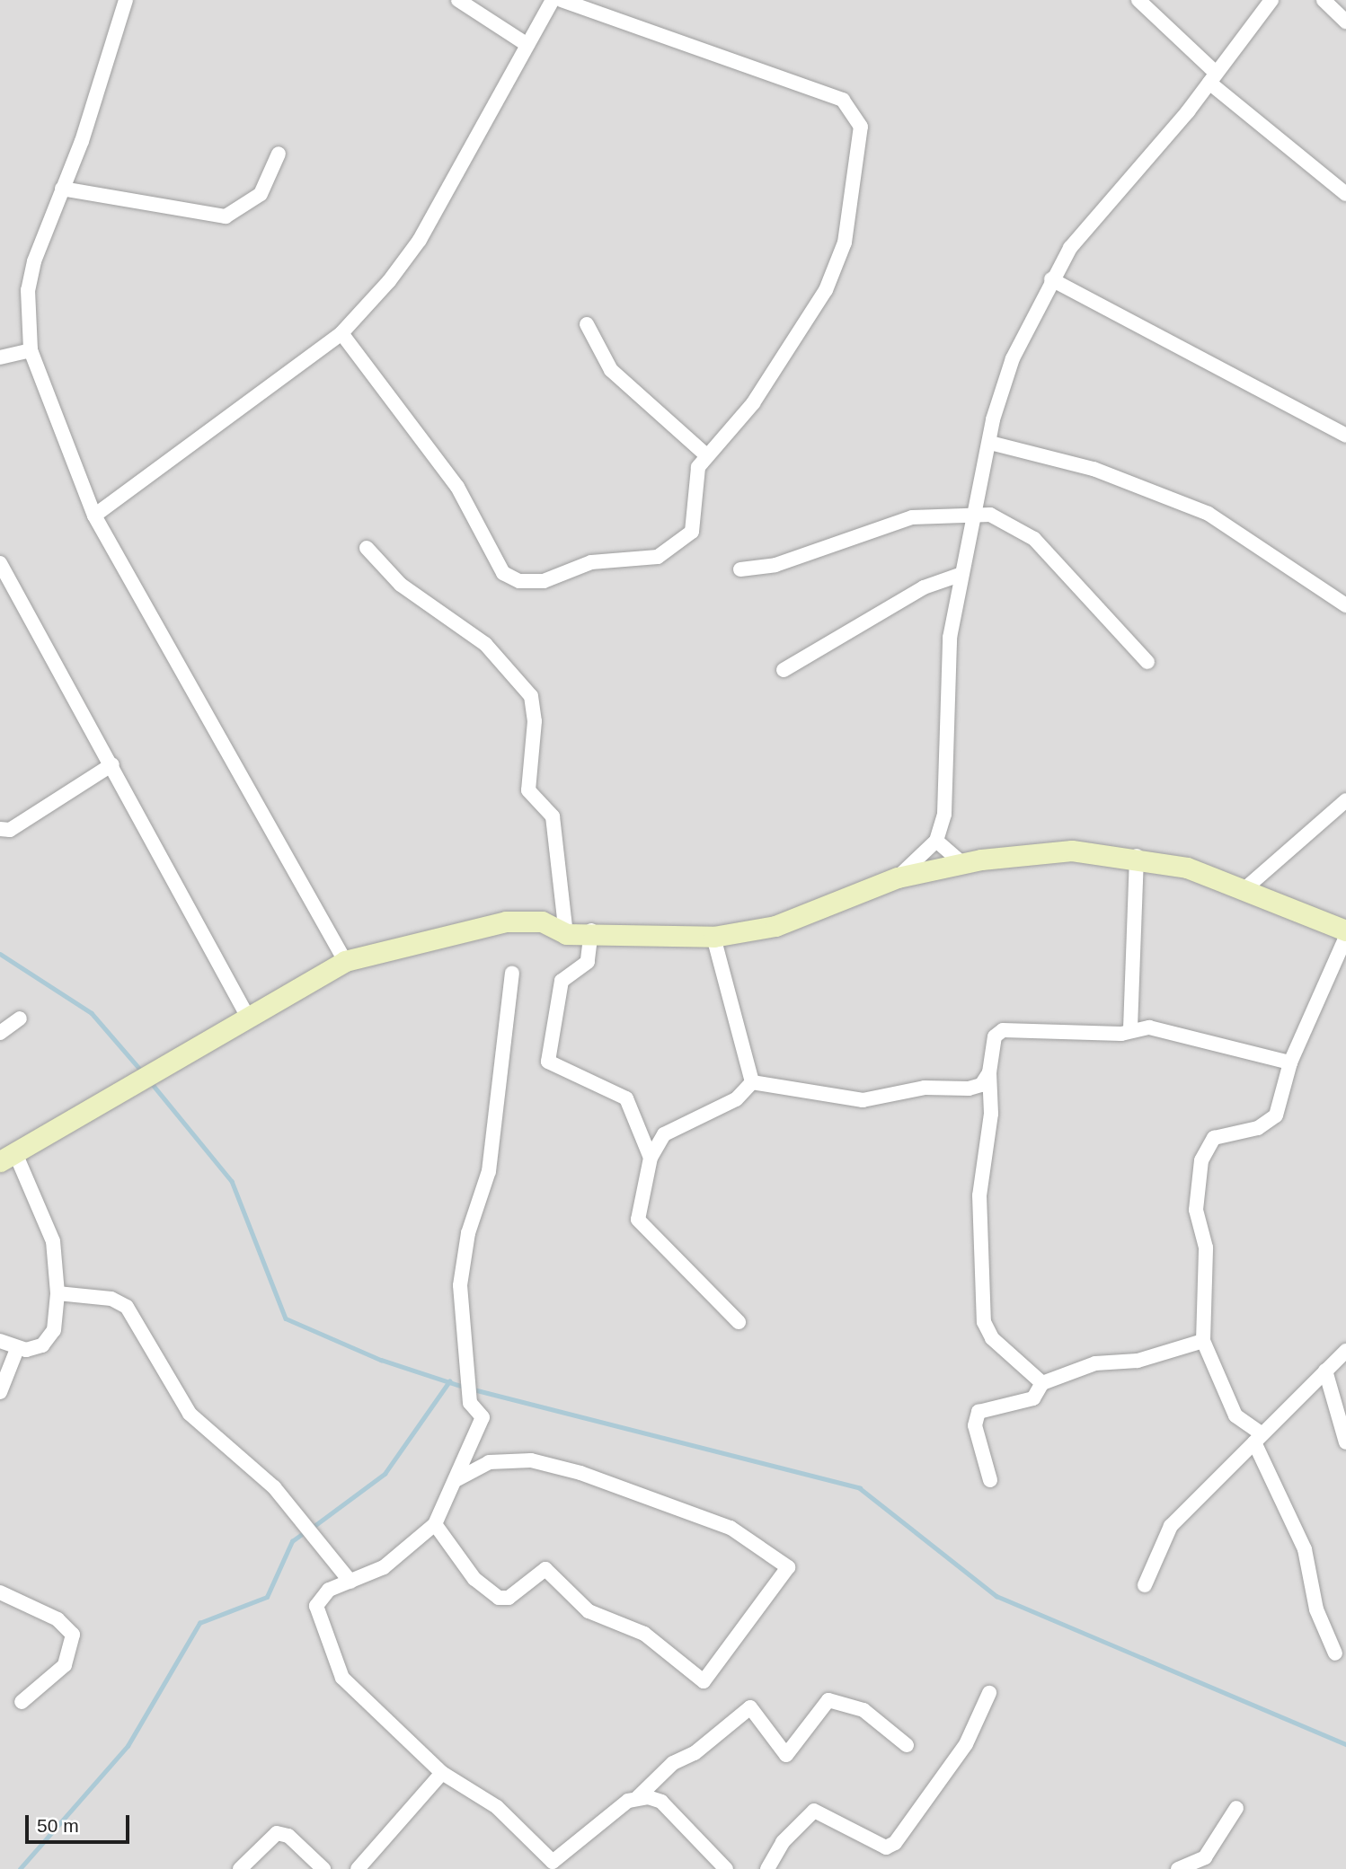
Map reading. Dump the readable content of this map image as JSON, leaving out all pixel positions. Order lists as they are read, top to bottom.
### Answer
{
  "scale_bar": "50 m"
}
